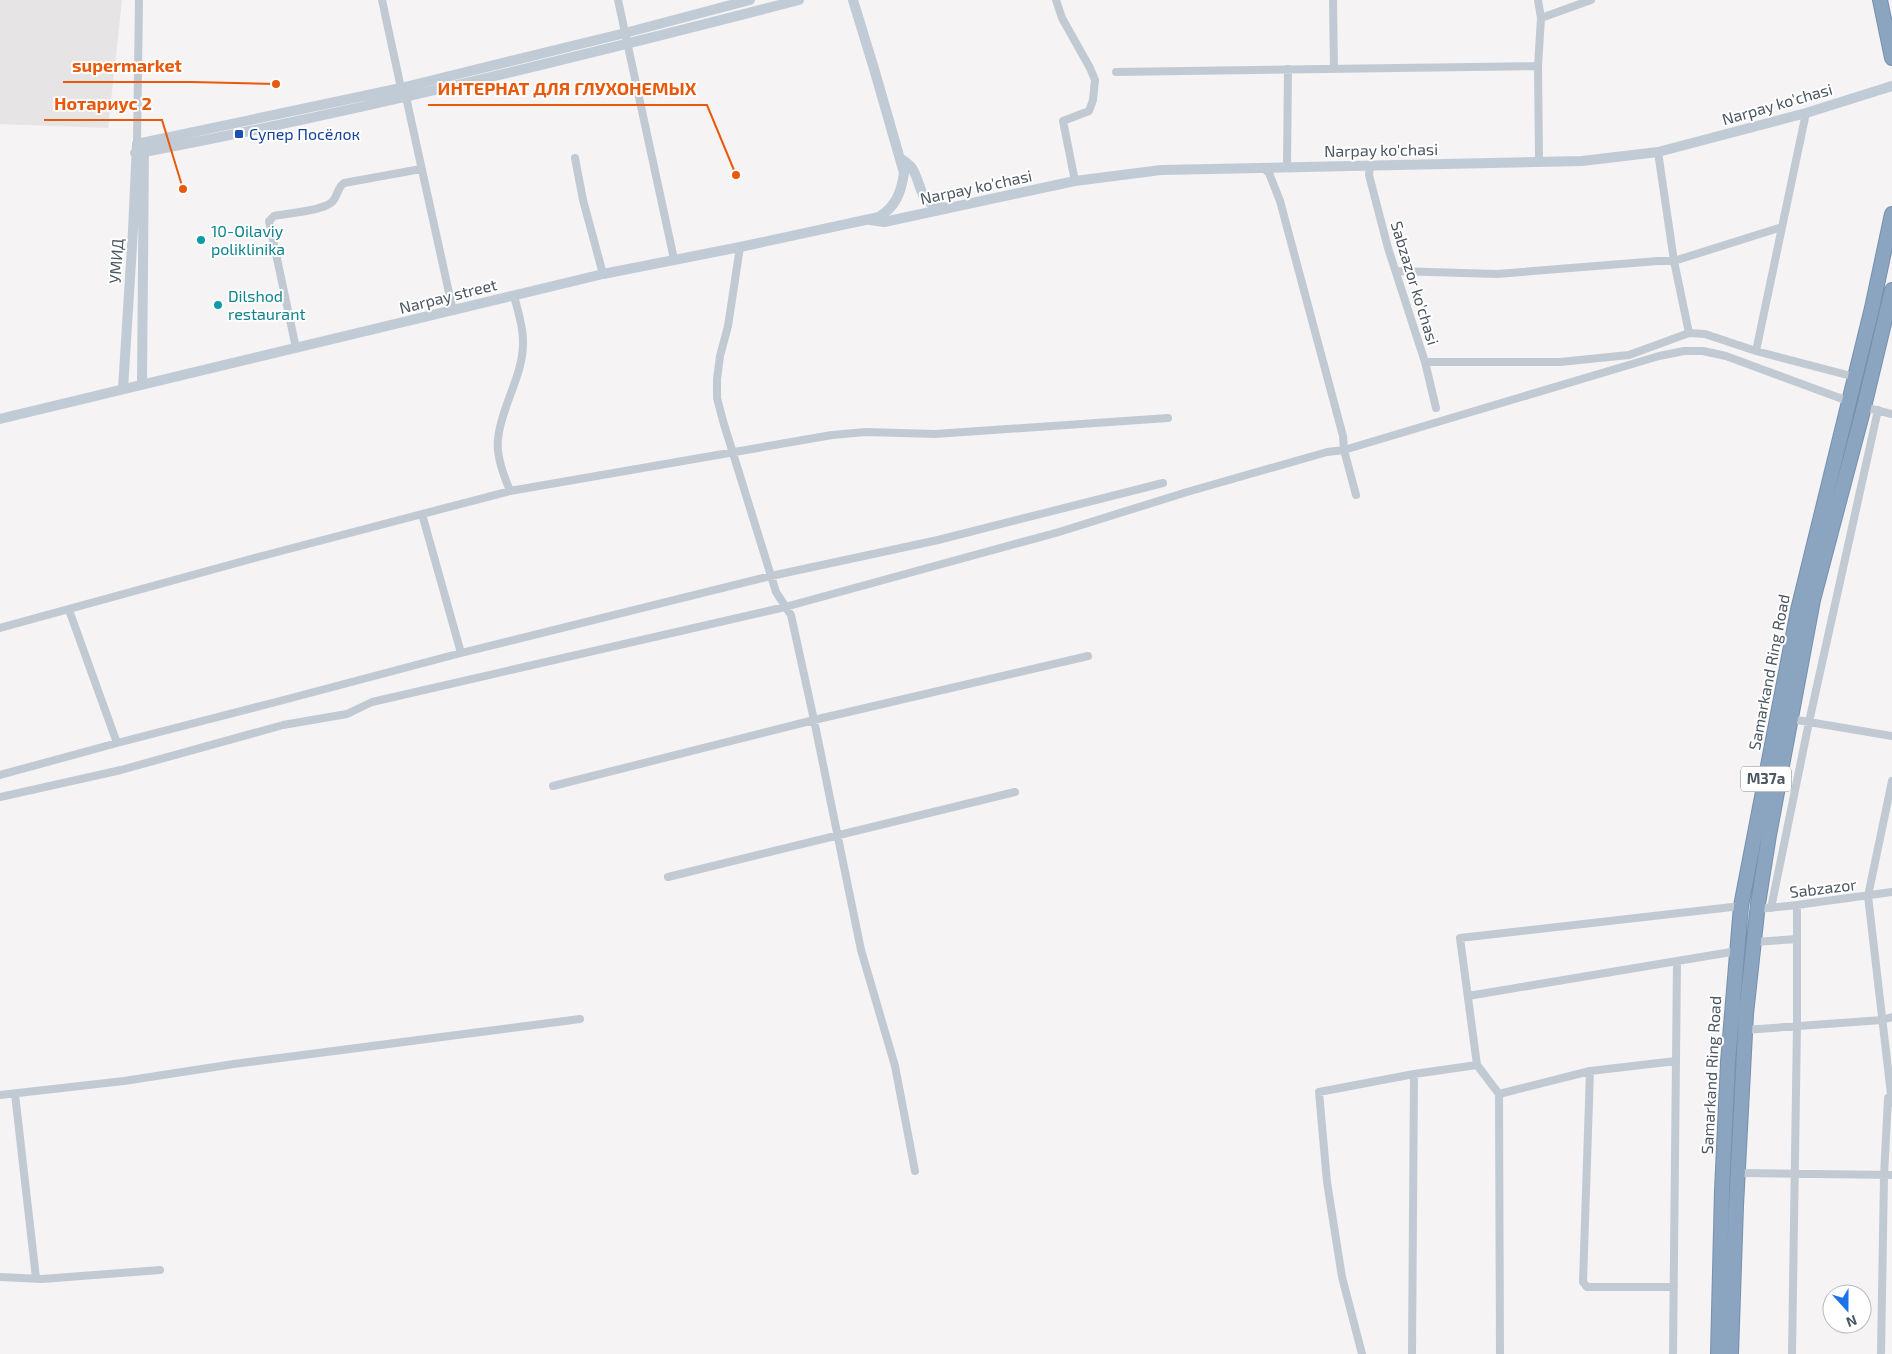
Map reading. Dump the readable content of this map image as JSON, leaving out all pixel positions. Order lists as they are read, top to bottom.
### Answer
{
  "streets": {
    "highway": ["Samarkand Ring Road", "M37a"],
    "street": [
      "Narpay ko'chasi",
      "УМИД",
      "Sabzazor ko'chasi",
      "Narpay street",
      "Sabzazor"
    ]
  },
  "crossings": [
    ["Narpay ko'chasi", "Sabzazor ko'chasi"],
    ["Narpay ko'chasi", "Narpay street"],
    ["УМИД", "Narpay street"],
    ["Samarkand Ring Road", "Sabzazor"]
  ],
  "places": {
    "other": [
      "supermarket",
      "ИНТЕРНАТ ДЛЯ ГЛУХОНЕМЫХ",
      "Нотариус 2",
      "10-Oilaviy poliklinika",
      "Dilshod restaurant"
    ],
    "transit": ["Супер Посёлок"]
  },
  "north": "bottom"
}
